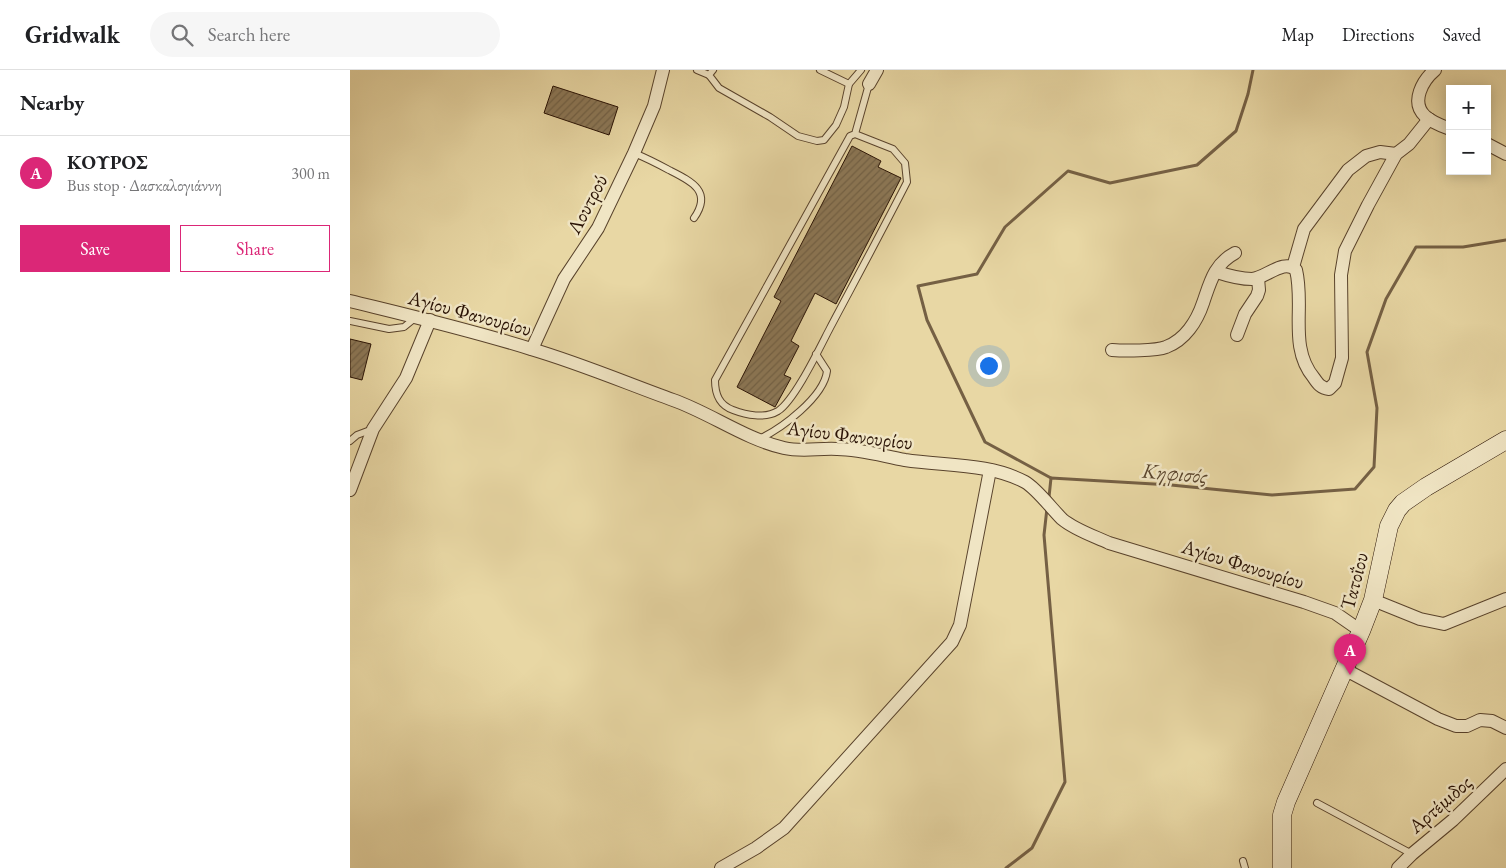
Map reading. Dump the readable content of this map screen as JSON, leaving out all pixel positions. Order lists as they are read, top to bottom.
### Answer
{
  "streets": {
    "main road": ["Τατοΐου"],
    "street": ["Λουτρού", "Αγίου Φανουρίου", "Αρτέμιδος"]
  },
  "crossings": [
    ["Λουτρού", "Αγίου Φανουρίου"],
    ["Αγίου Φανουρίου", "Τατοΐου"]
  ],
  "water": ["Κηφισός"],
  "page": {
    "header": "Gridwalk",
    "search": "Search here",
    "nav": ["Map", "Directions", "Saved"],
    "heading": "Nearby",
    "map_buttons": ["+", "−"],
    "list": [
      {
        "mark": "A",
        "name": "ΚΟΥΡΟΣ",
        "note": "Bus stop · Δασκαλογιάννη",
        "value": "300 m"
      }
    ],
    "buttons": ["Save", "Share"],
    "pins": "A"
  }
}
